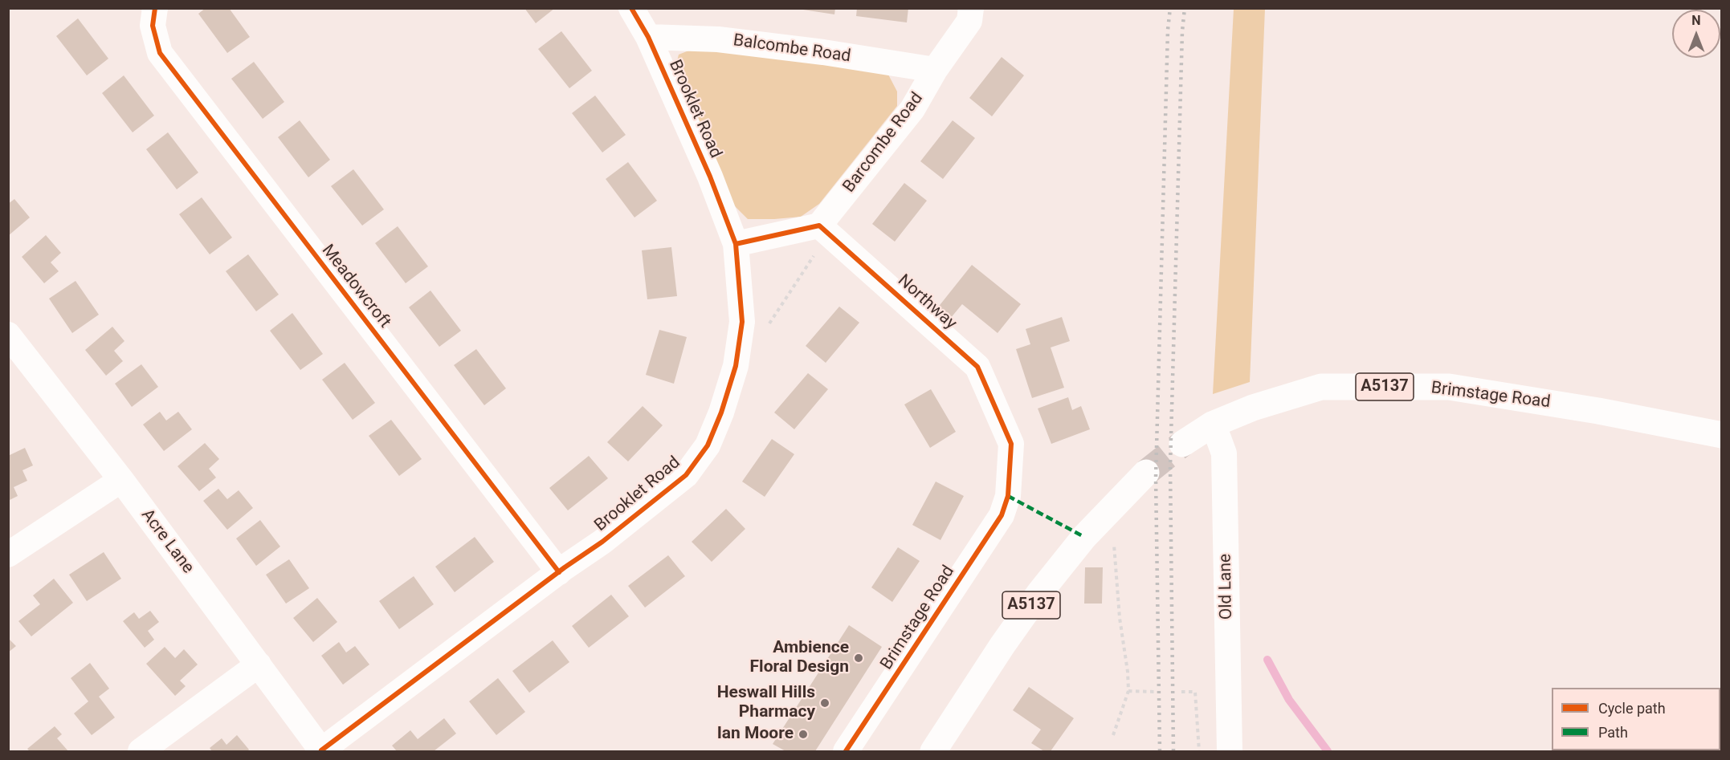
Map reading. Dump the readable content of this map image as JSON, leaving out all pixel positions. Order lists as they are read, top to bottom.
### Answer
{
  "streets": {
    "main road": ["A5137", "Brimstage Road"],
    "street": [
      "Balcombe Road",
      "Brooklet Road",
      "Barcombe Road",
      "Meadowcroft",
      "Northway",
      "Acre Lane",
      "Old Lane"
    ]
  },
  "crossings": [
    ["Balcombe Road", "Brooklet Road"],
    ["Balcombe Road", "Barcombe Road"],
    ["Brooklet Road", "Meadowcroft"],
    ["Brooklet Road", "Acre Lane"],
    ["Barcombe Road", "Northway"],
    ["Northway", "Brimstage Road"],
    ["Brimstage Road", "Old Lane"]
  ],
  "places": ["Ambience Floral Design", "Heswall Hills Pharmacy", "Ian Moore"],
  "legend": ["Cycle path", "Path"],
  "north": "top"
}
